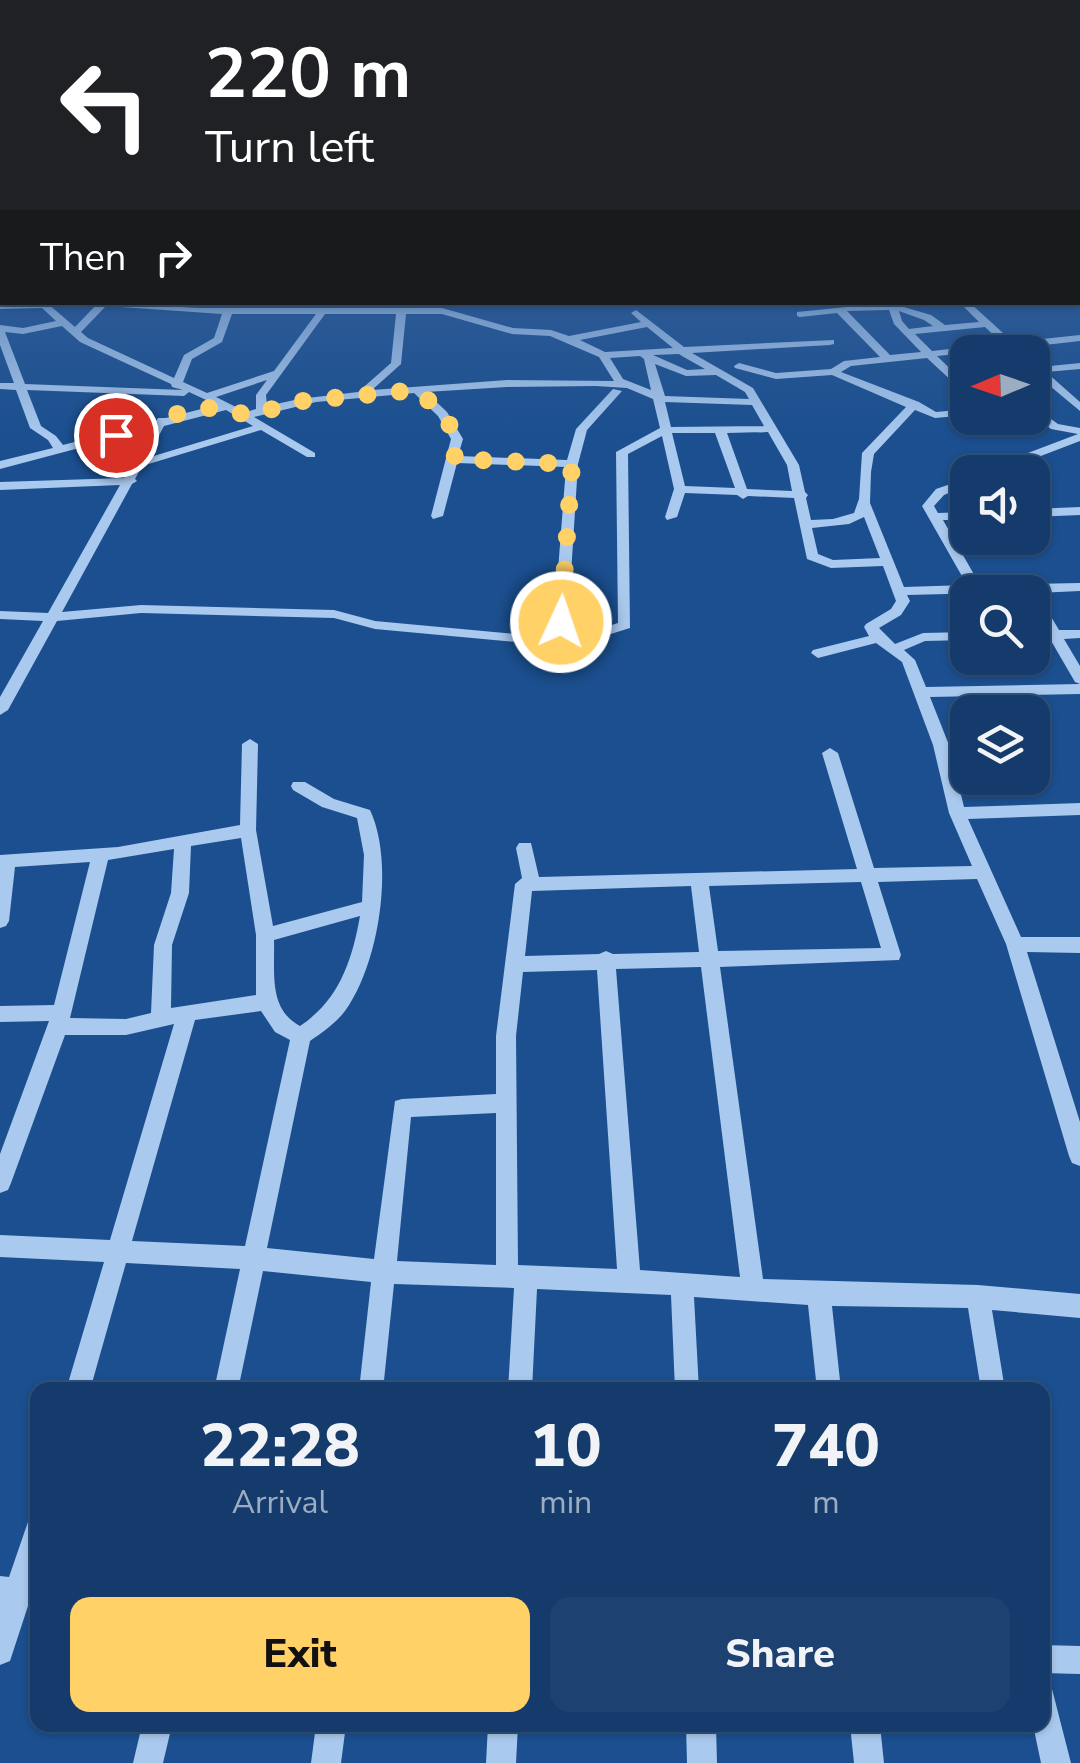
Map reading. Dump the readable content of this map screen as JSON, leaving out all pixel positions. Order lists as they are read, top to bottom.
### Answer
{
  "north": "left",
  "page": {
    "turn": ["220 m", "Turn left"],
    "then": "Then",
    "eta": [
      "22:28",
      "Arrival",
      "10",
      "min",
      "740",
      "m"
    ],
    "buttons": ["Exit", "Share"]
  }
}
